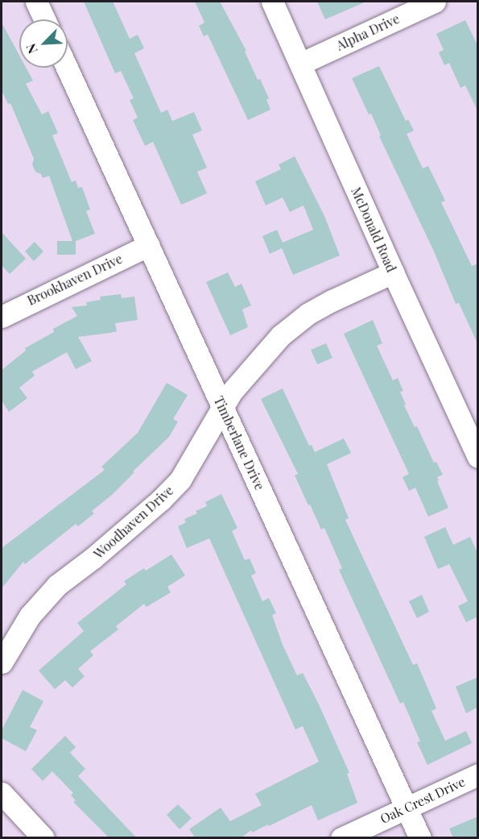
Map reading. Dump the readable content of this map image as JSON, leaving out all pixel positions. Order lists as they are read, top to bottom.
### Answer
{
  "streets": {
    "street": [
      "Alpha Drive",
      "McDonald Road",
      "Brookhaven Drive",
      "Timberlane Drive",
      "Woodhaven Drive",
      "Oak Crest Drive"
    ]
  },
  "crossings": [
    ["Alpha Drive", "McDonald Road"],
    ["McDonald Road", "Woodhaven Drive"],
    ["Brookhaven Drive", "Timberlane Drive"],
    ["Timberlane Drive", "Woodhaven Drive"],
    ["Timberlane Drive", "Oak Crest Drive"]
  ],
  "north": "bottom left"
}
